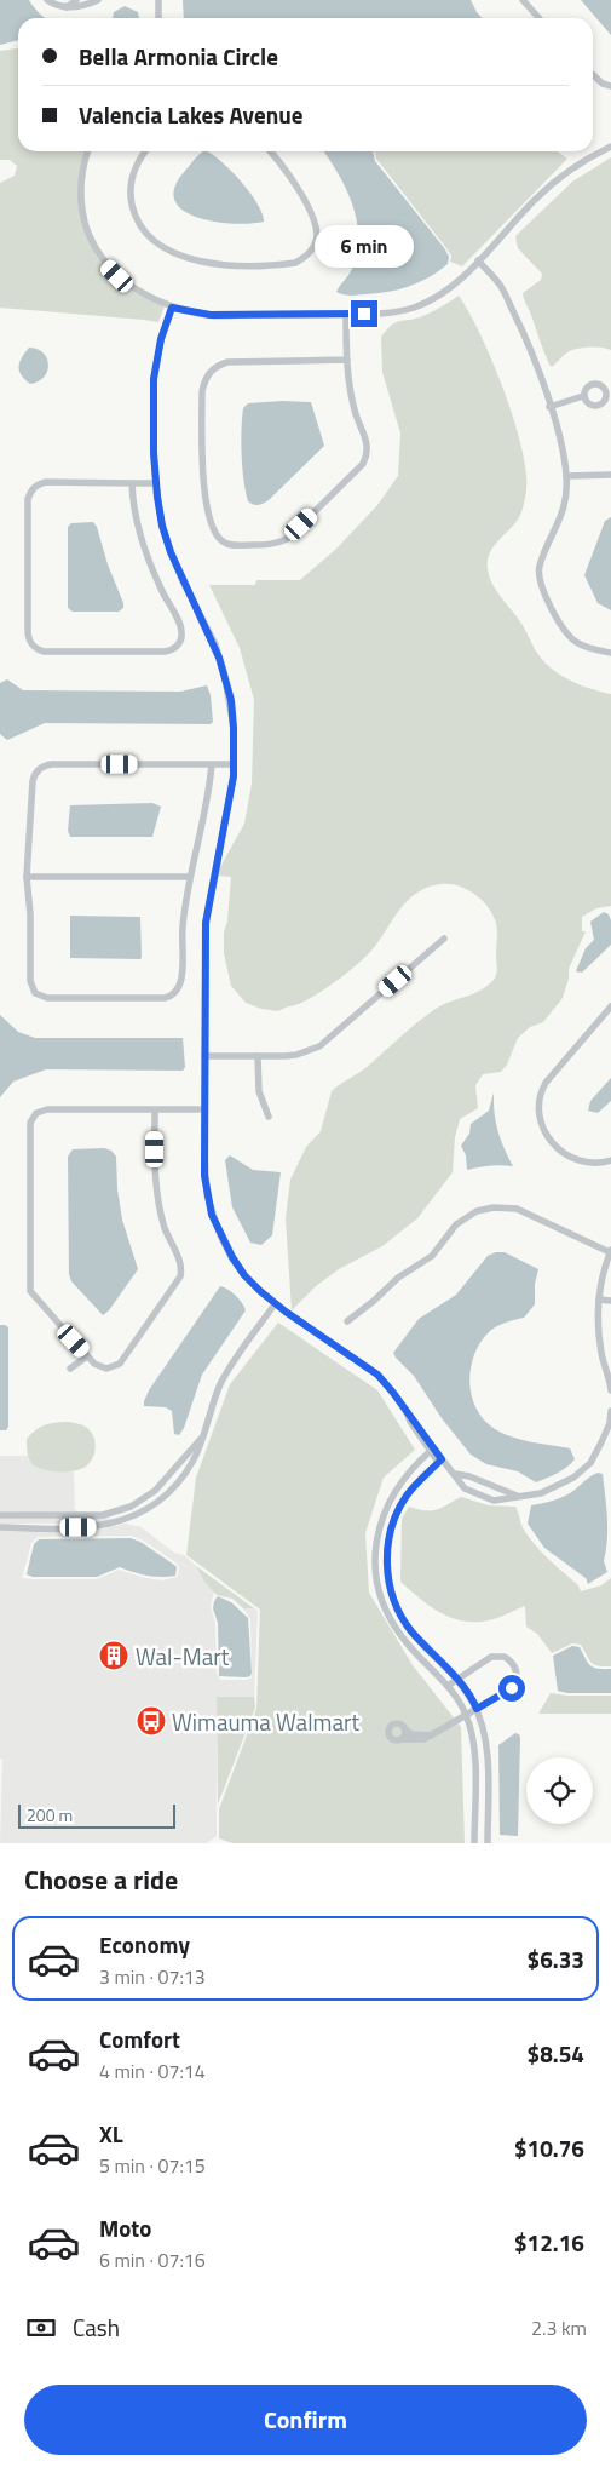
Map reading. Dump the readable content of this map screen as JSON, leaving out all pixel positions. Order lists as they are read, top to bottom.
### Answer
{
  "places": {
    "building": ["Wal-Mart"],
    "bus stop": ["Wimauma Walmart"]
  },
  "scale_bar": "200 m",
  "page": {
    "banner": ["Bella Armonia Circle", "Valencia Lakes Avenue"],
    "bubble": "6 min",
    "scale": "200 m",
    "heading": "Choose a ride",
    "list": [
      {
        "name": "Economy",
        "note": "3 min · 07:13",
        "value": "$6.33"
      },
      {
        "name": "Comfort",
        "note": "4 min · 07:14",
        "value": "$8.54"
      },
      {
        "name": "XL",
        "note": "5 min · 07:15",
        "value": "$10.76"
      },
      {
        "name": "Moto",
        "note": "6 min · 07:16",
        "value": "$12.16"
      }
    ],
    "pay": ["Cash", "2.3 km"],
    "buttons": "Confirm"
  }
}
